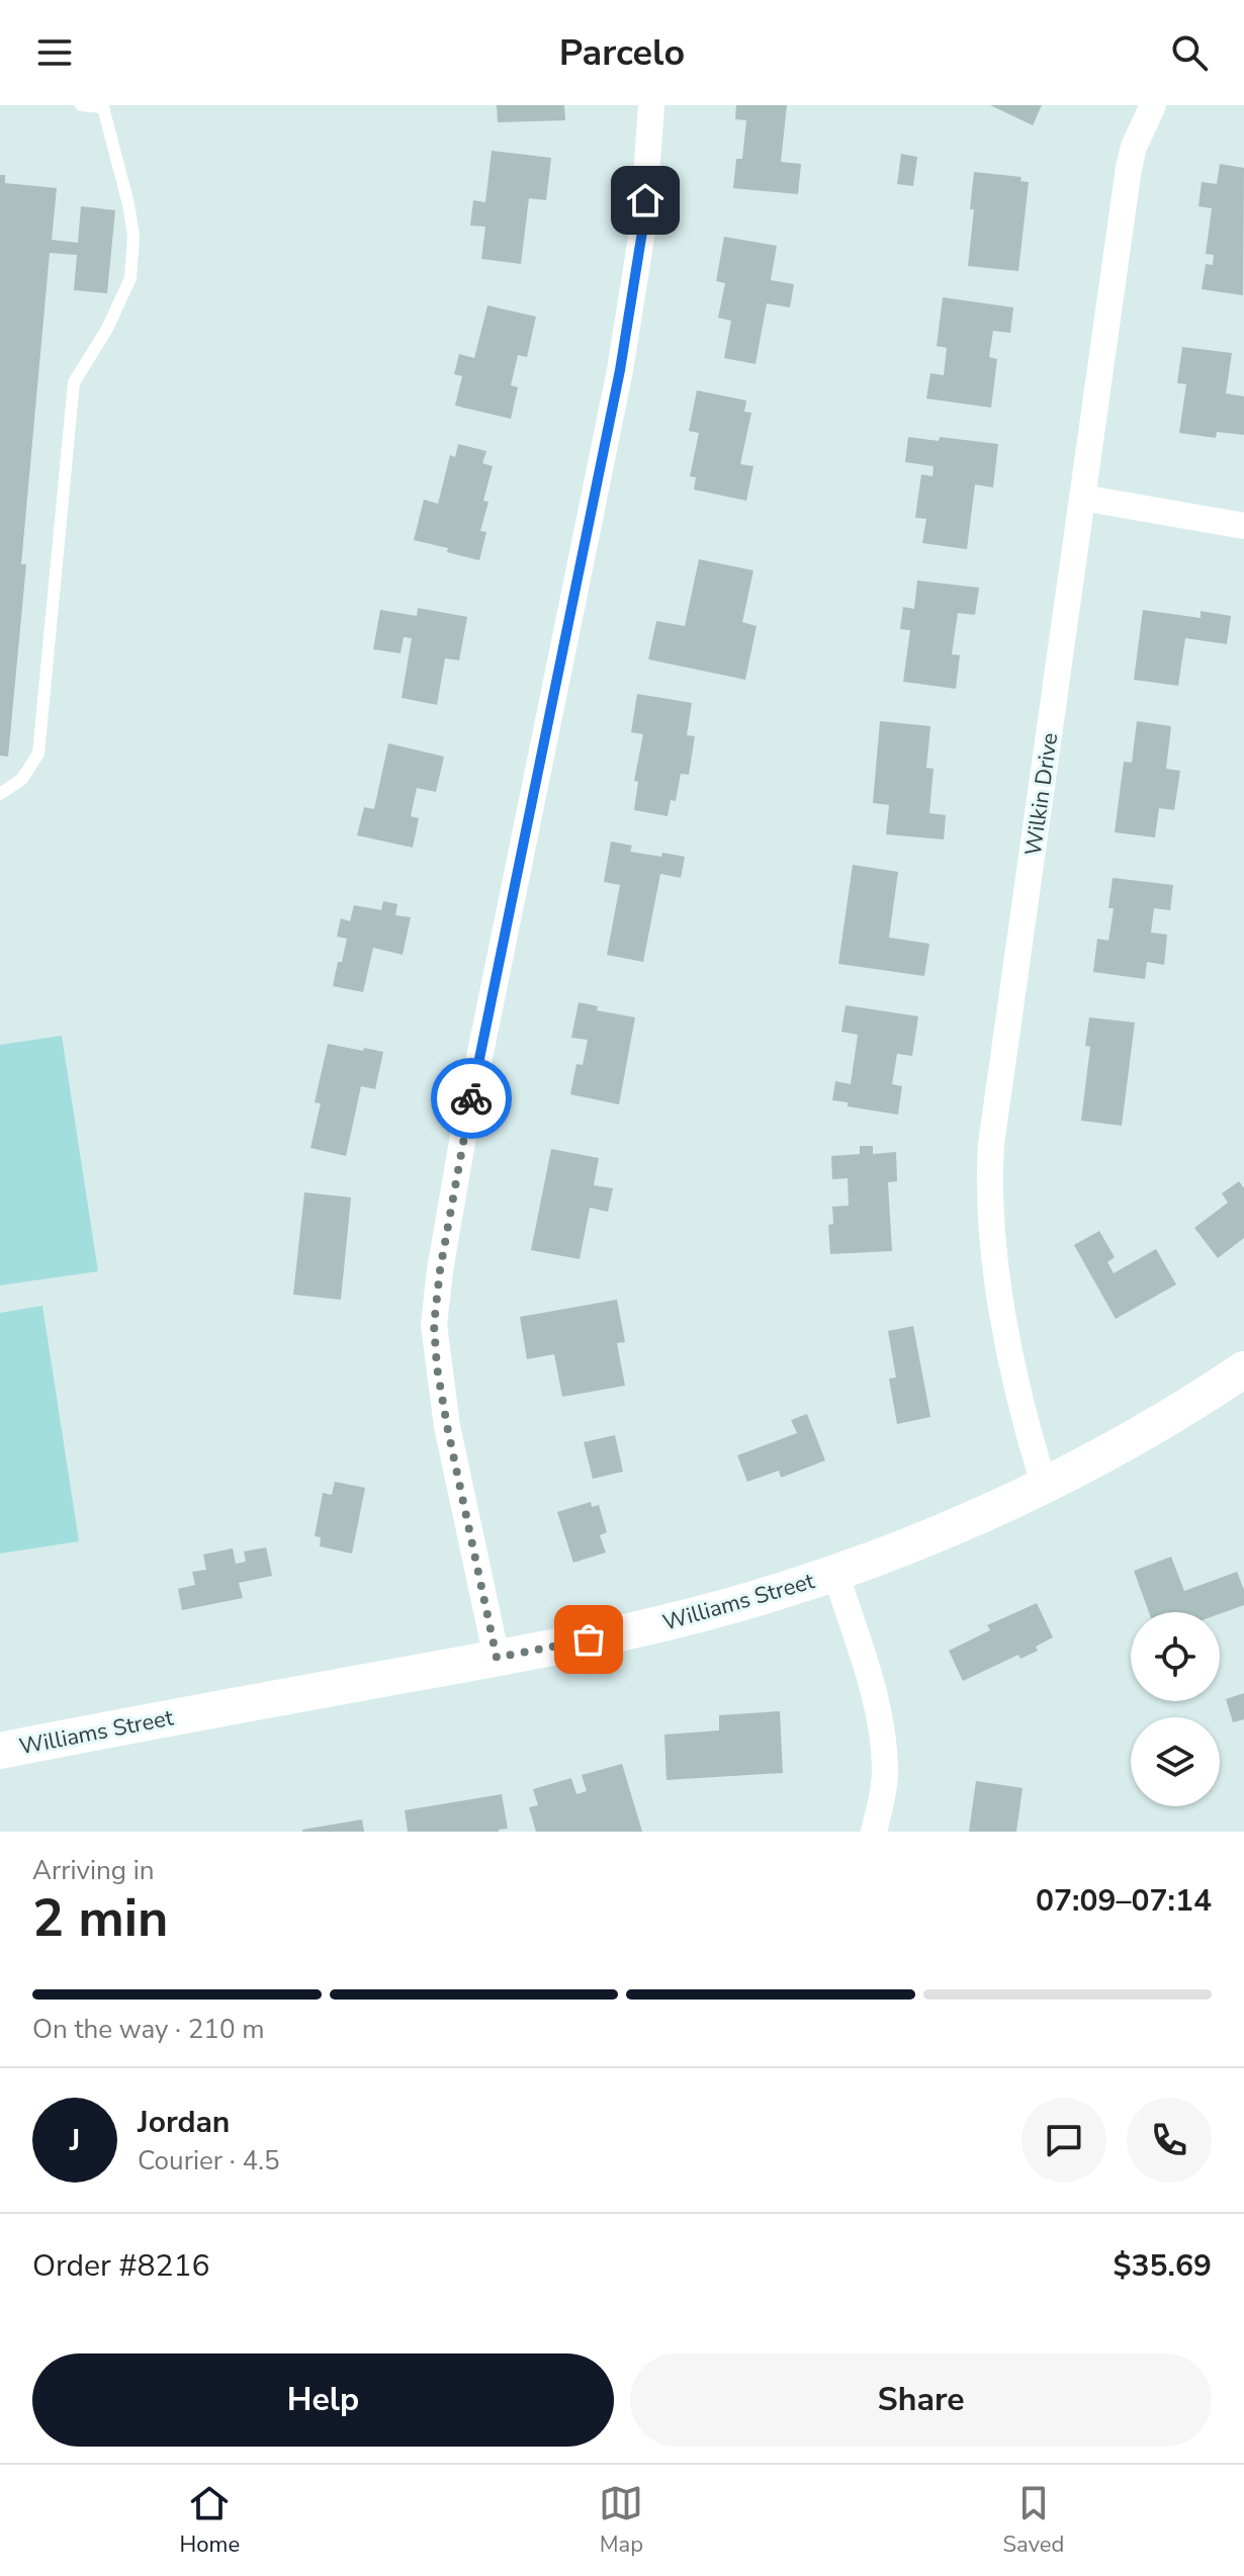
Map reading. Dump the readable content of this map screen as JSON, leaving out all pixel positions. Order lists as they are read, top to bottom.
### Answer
{
  "streets": {
    "main road": ["Williams Street"],
    "street": ["Wilkin Drive"]
  },
  "crossings": [
    ["Wilkin Drive", "Williams Street"]
  ],
  "page": {
    "header": "Parcelo",
    "heading": ["2 min", "Arriving in", "07:09–07:14"],
    "panel": [
      "Jordan",
      "Courier · 4.5",
      "Order #8216",
      "$35.69"
    ],
    "bar": "On the way · 210 m",
    "round": "J",
    "buttons": ["Help", "Share"],
    "tabs": ["Home", "Map", "Saved"]
  }
}
